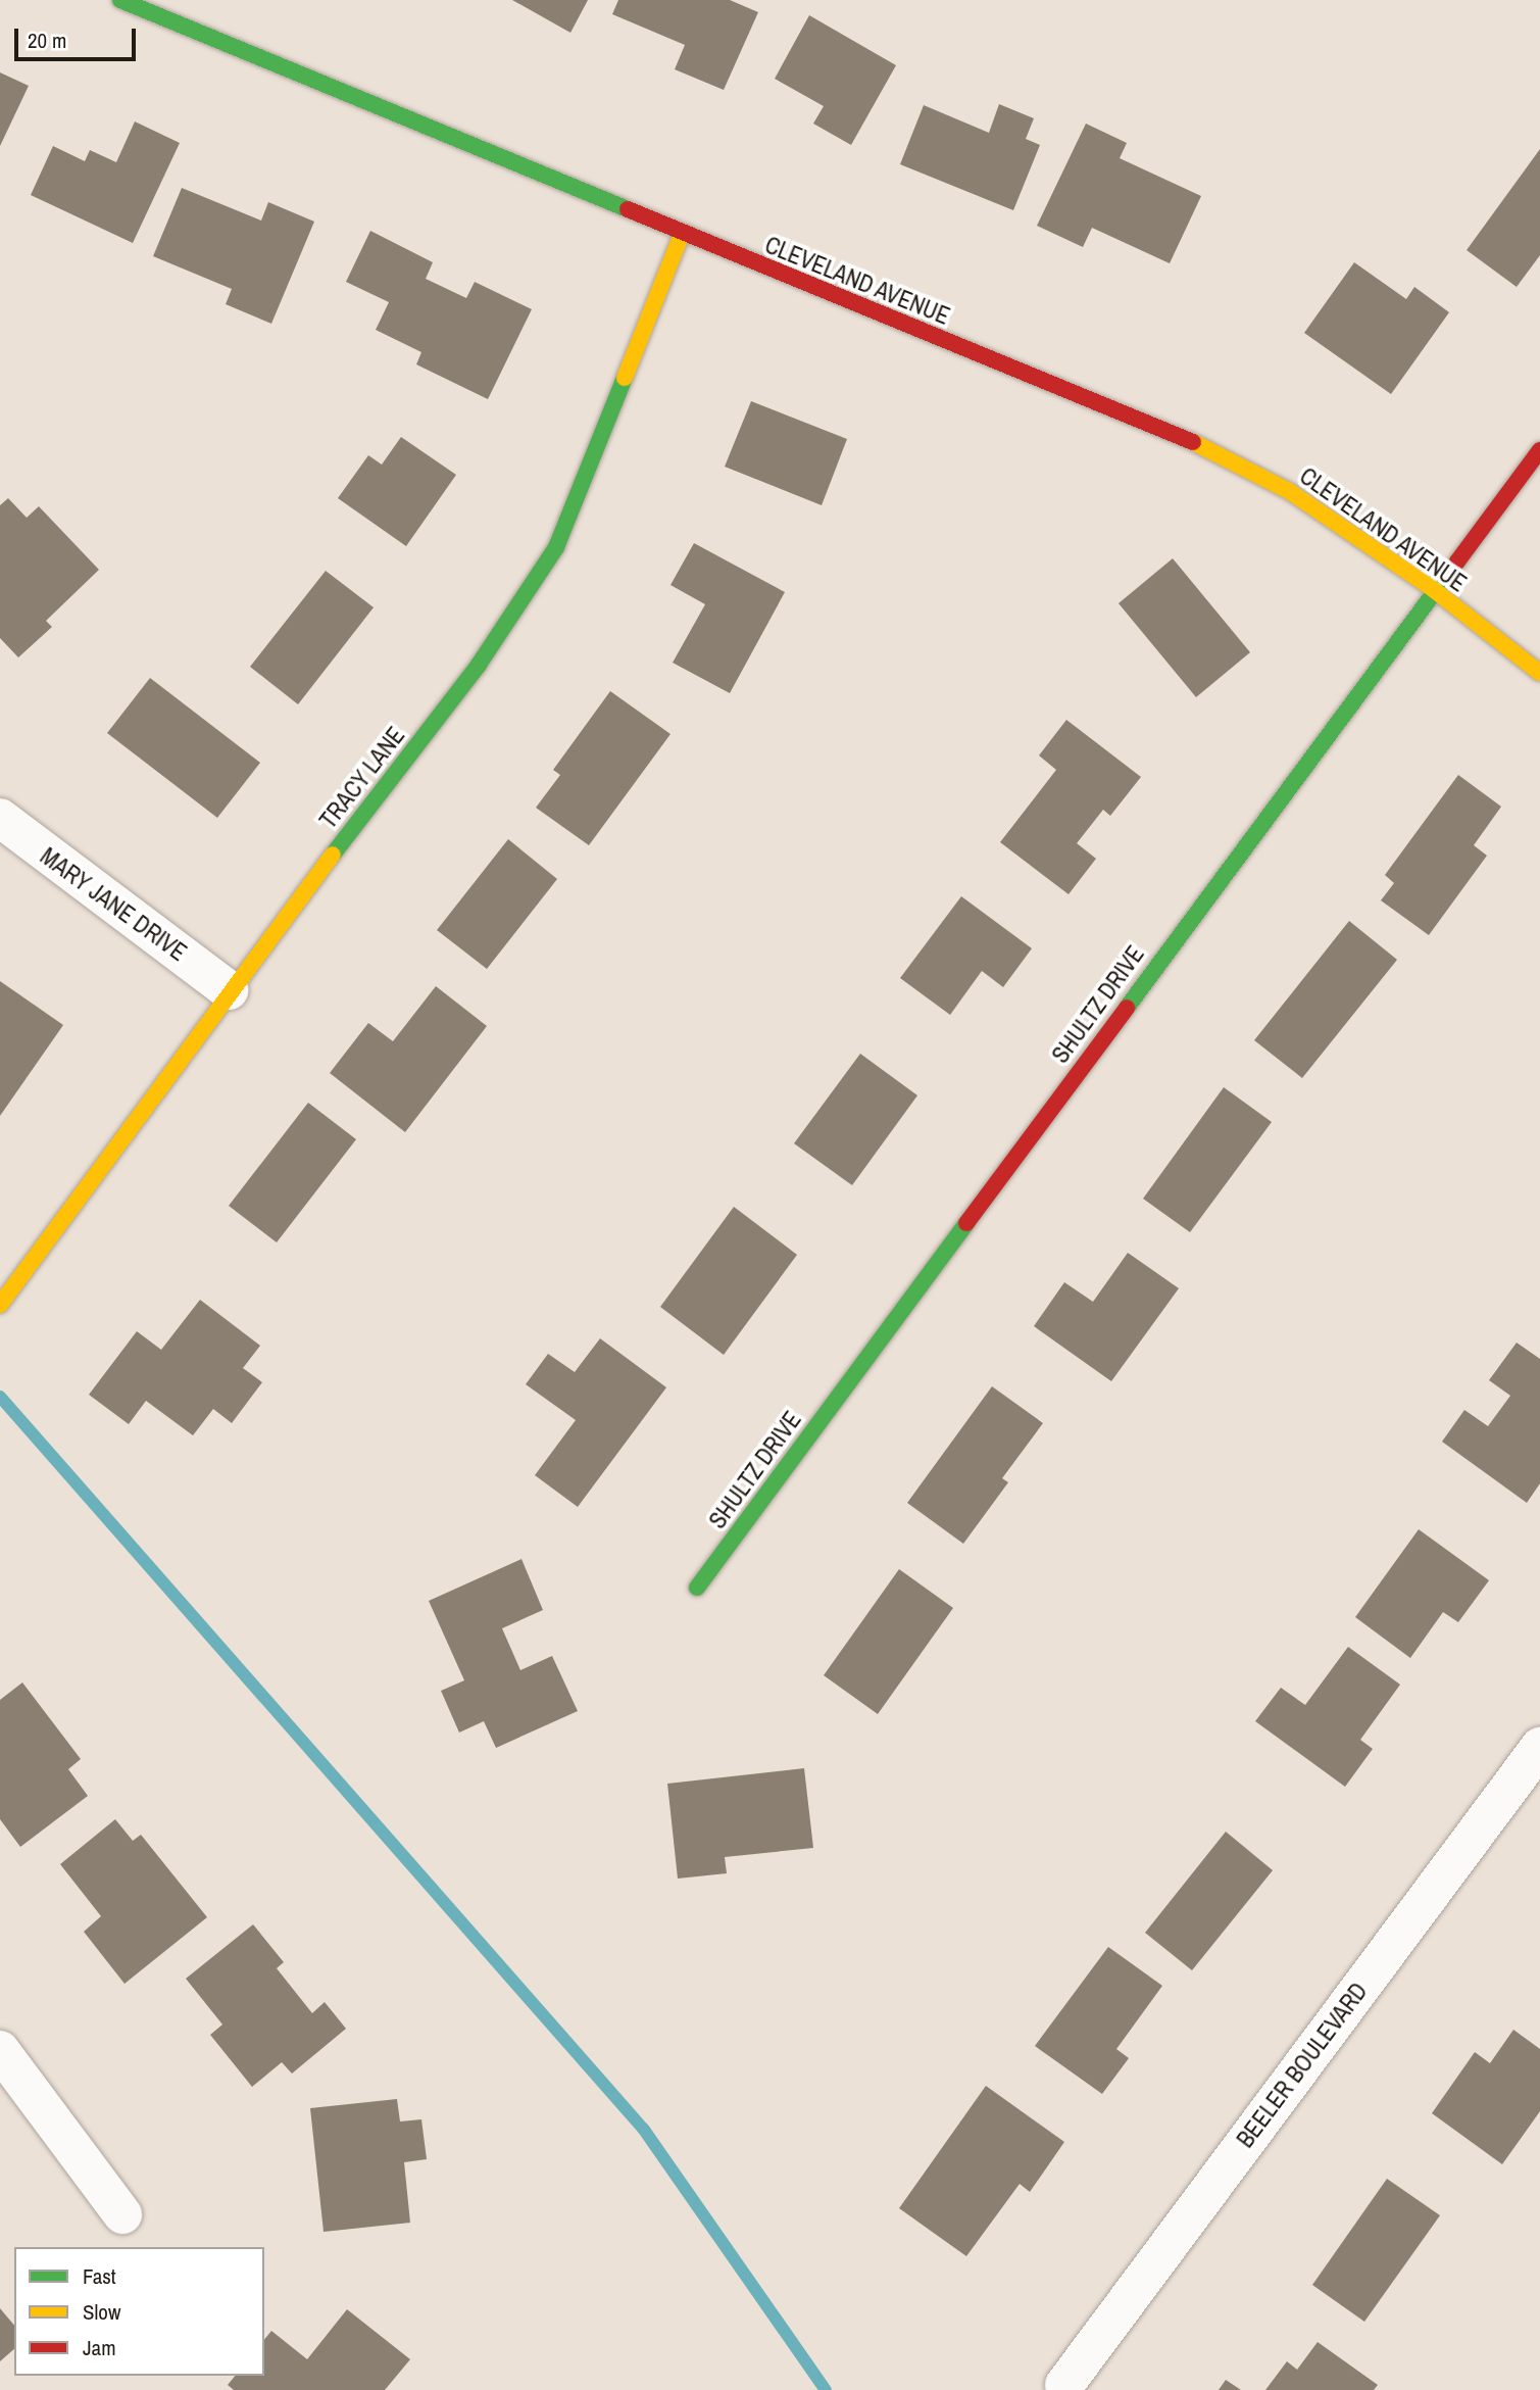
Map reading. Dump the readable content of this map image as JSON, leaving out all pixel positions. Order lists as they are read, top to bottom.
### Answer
{
  "streets": {
    "street": [
      "CLEVELAND AVENUE",
      "TRACY LANE",
      "MARY JANE DRIVE",
      "SHULTZ DRIVE",
      "BEELER BOULEVARD"
    ]
  },
  "crossings": [
    ["CLEVELAND AVENUE", "TRACY LANE"],
    ["CLEVELAND AVENUE", "SHULTZ DRIVE"],
    ["TRACY LANE", "MARY JANE DRIVE"]
  ],
  "legend": ["Fast", "Slow", "Jam"],
  "scale_bar": "20 m"
}
